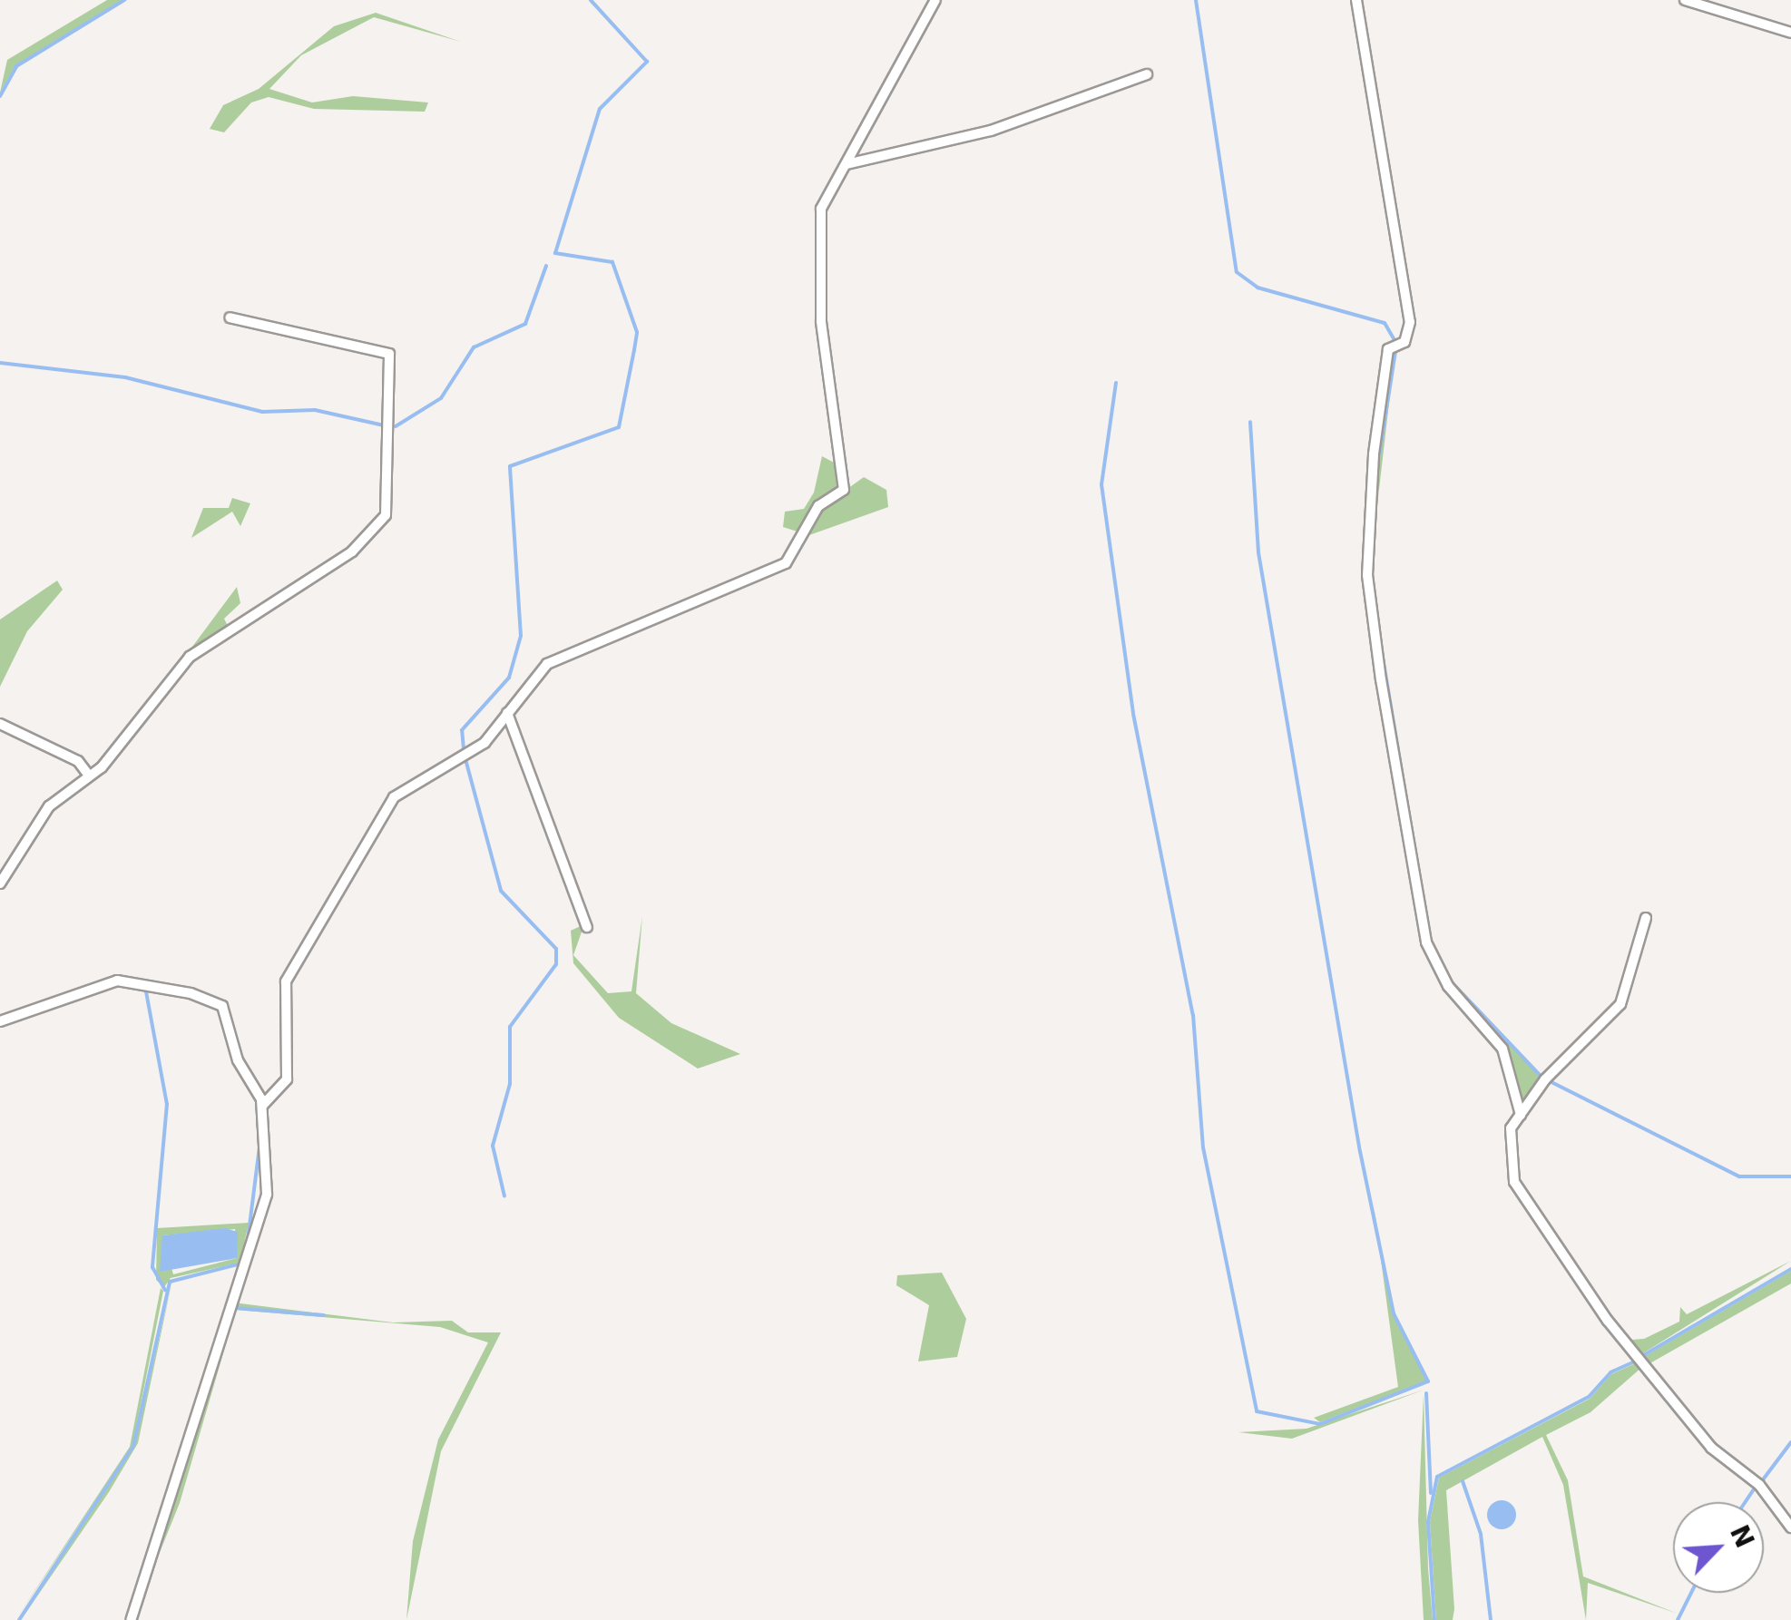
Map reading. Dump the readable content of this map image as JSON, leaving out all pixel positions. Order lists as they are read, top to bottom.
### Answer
{
  "north": "top right"
}
